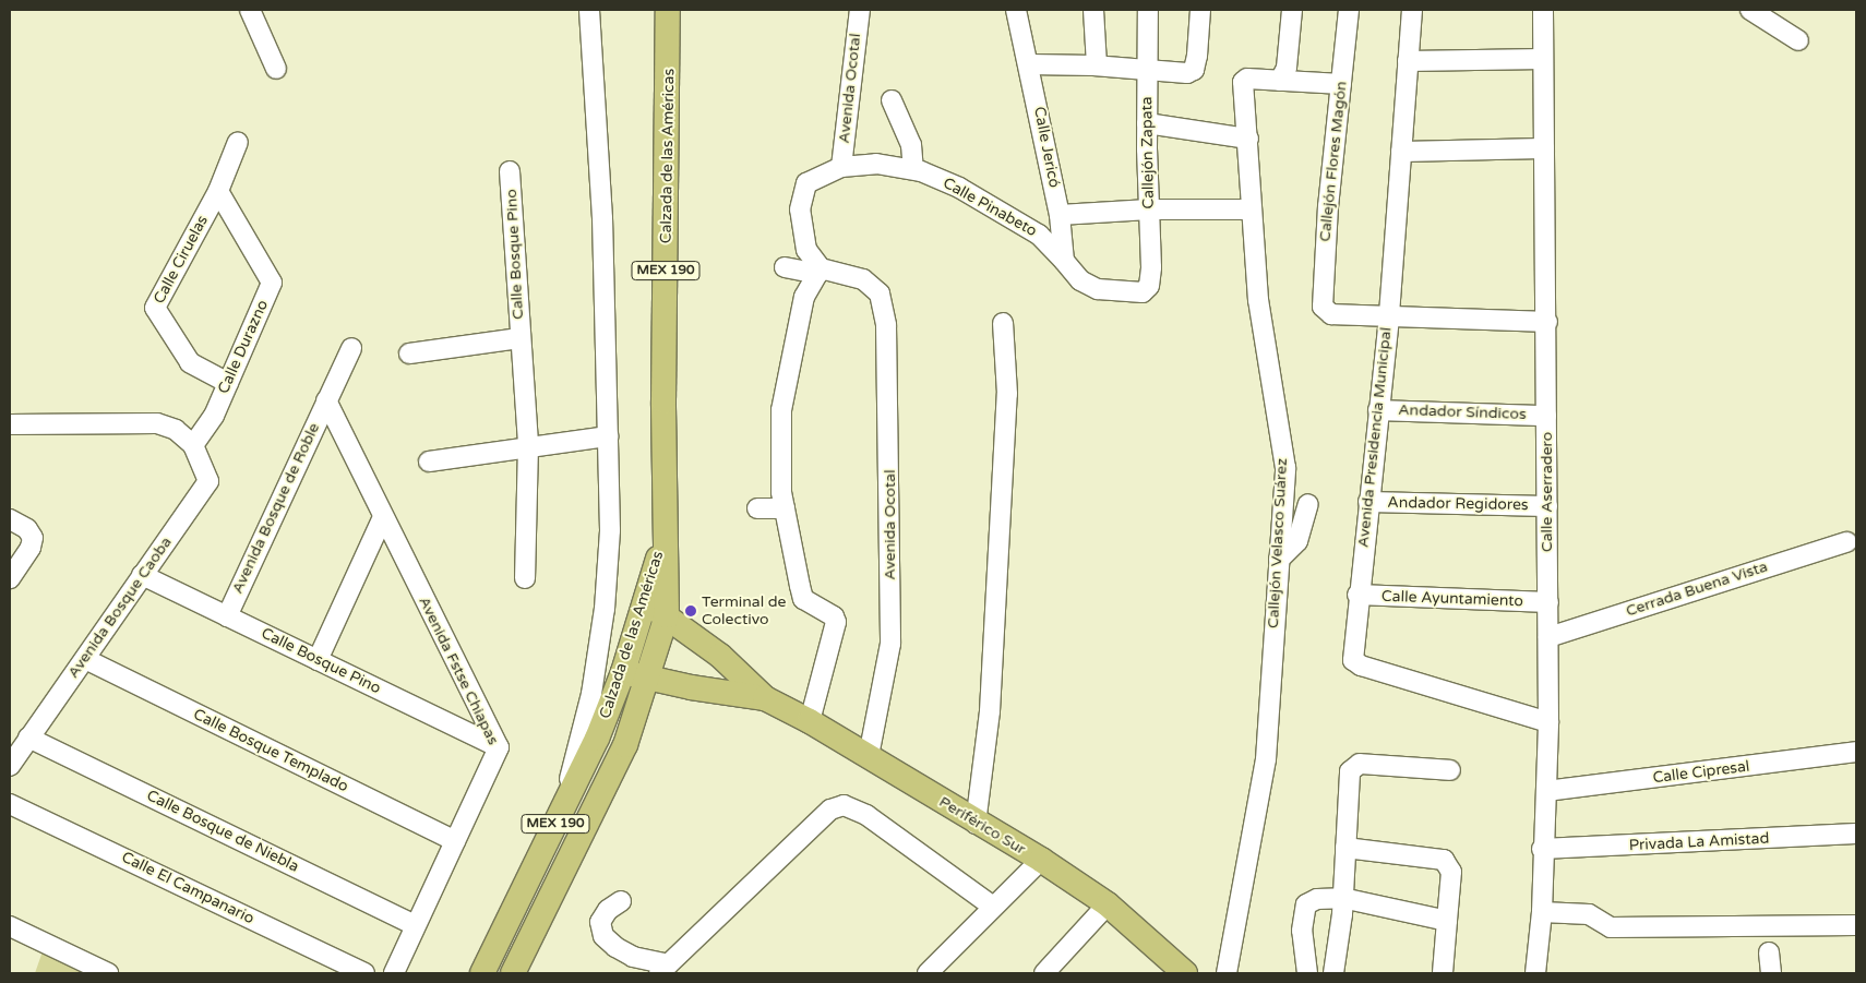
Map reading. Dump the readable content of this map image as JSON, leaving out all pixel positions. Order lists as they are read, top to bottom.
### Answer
{
  "streets": {
    "main road": ["Calzada de las Américas", "MEX 190", "Periférico Sur"],
    "street": [
      "Avenida Ocotal",
      "Calle Jericó",
      "Callejón Zapata",
      "Callejón Flores Magón",
      "Calle Pinabeto",
      "Calle Bosque Pino",
      "Calle Ciruelas",
      "Calle Durazno",
      "Andador Síndicos",
      "Avenida Presidencia Municipal",
      "Calle Aserradero",
      "Andador Regidores",
      "Avenida Bosque de Roble",
      "Callejón Velasco Suárez",
      "Cerrada Buena Vista",
      "Calle Ayuntamiento",
      "Avenida Bosque Caoba",
      "Avenida Fstse Chiapas",
      "Calle Bosque Templado",
      "Calle Cipresal",
      "Calle Bosque de Niebla",
      "Privada La Amistad",
      "Calle El Campanario"
    ]
  },
  "crossings": [
    ["Avenida Ocotal", "Calle Pinabeto"],
    ["Avenida Ocotal", "Periférico Sur"],
    ["Calle Jericó", "Callejón Zapata"],
    ["Calle Jericó", "Calle Pinabeto"],
    ["Callejón Zapata", "Calle Pinabeto"],
    ["Calzada de las Américas", "Periférico Sur"],
    ["Callejón Flores Magón", "Avenida Presidencia Municipal"],
    ["Calle Bosque Pino", "Avenida Bosque de Roble"],
    ["Calle Bosque Pino", "Avenida Bosque Caoba"],
    ["Calle Bosque Pino", "Avenida Fstse Chiapas"],
    ["Calle Ciruelas", "Calle Durazno"],
    ["Calle Durazno", "Avenida Bosque Caoba"],
    ["Andador Síndicos", "Avenida Presidencia Municipal"],
    ["Andador Síndicos", "Calle Aserradero"],
    ["Avenida Presidencia Municipal", "Calle Aserradero"],
    ["Avenida Presidencia Municipal", "Andador Regidores"],
    ["Avenida Presidencia Municipal", "Calle Ayuntamiento"],
    ["Calle Aserradero", "Andador Regidores"],
    ["Calle Aserradero", "Cerrada Buena Vista"],
    ["Calle Aserradero", "Calle Ayuntamiento"],
    ["Calle Aserradero", "Calle Cipresal"],
    ["Calle Aserradero", "Privada La Amistad"],
    ["Avenida Bosque de Roble", "Avenida Fstse Chiapas"],
    ["Avenida Bosque Caoba", "Calle Bosque Templado"],
    ["Avenida Bosque Caoba", "Calle Bosque de Niebla"],
    ["Avenida Fstse Chiapas", "Calle Bosque Templado"],
    ["Avenida Fstse Chiapas", "Calle Bosque de Niebla"]
  ],
  "places": ["Terminal de Colectivo"]
}
